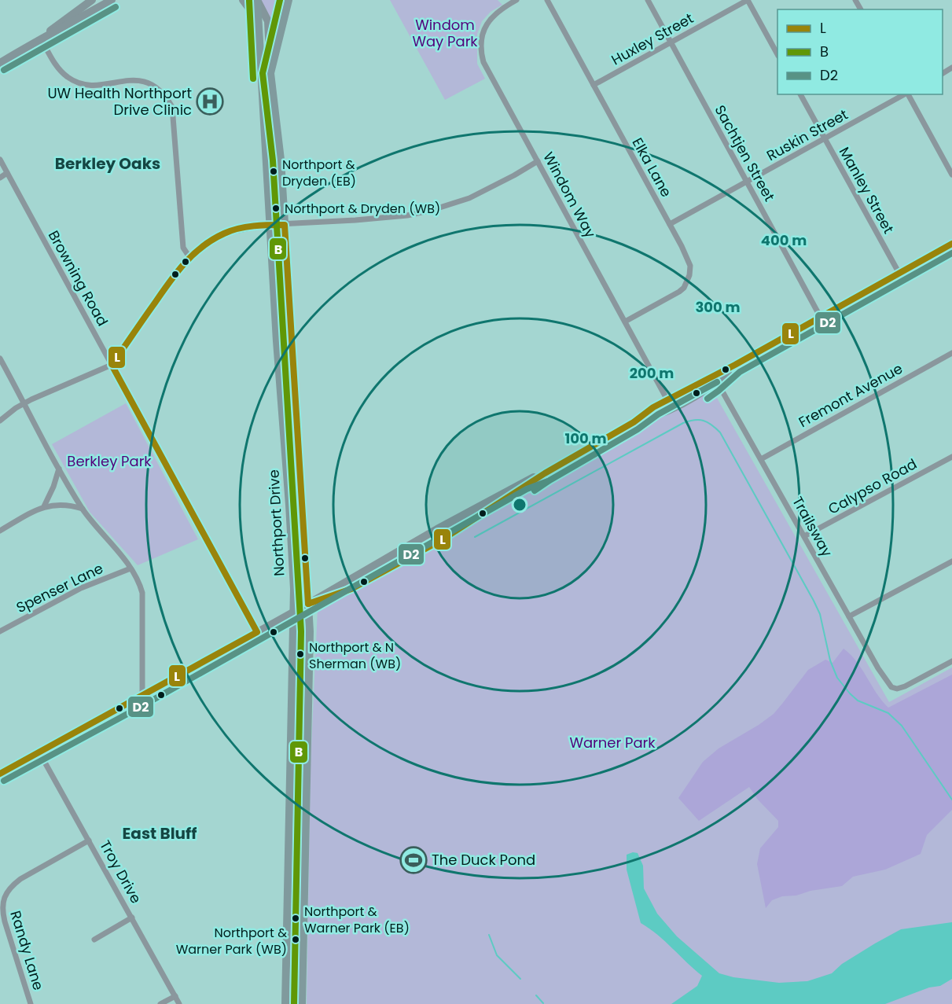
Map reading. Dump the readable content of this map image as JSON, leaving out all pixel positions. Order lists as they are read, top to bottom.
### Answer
{
  "streets": {
    "main road": ["Northport Drive"],
    "street": [
      "Huxley Street",
      "Ruskin Street",
      "Sachtjen Street",
      "Elka Lane",
      "Manley Street",
      "Windom Way",
      "Browning Road",
      "Fremont Avenue",
      "Calypso Road",
      "Trailsway",
      "Spenser Lane",
      "Troy Drive",
      "Randy Lane"
    ]
  },
  "crossings": [
    ["Huxley Street", "Sachtjen Street"],
    ["Huxley Street", "Elka Lane"],
    ["Ruskin Street", "Sachtjen Street"],
    ["Ruskin Street", "Elka Lane"],
    ["Ruskin Street", "Manley Street"],
    ["Elka Lane", "Windom Way"],
    ["Fremont Avenue", "Trailsway"],
    ["Calypso Road", "Trailsway"]
  ],
  "districts": ["Berkley Oaks", "East Bluff"],
  "parks": ["Windom Way Park", "Berkley Park", "Warner Park"],
  "places": {
    "hospital": ["UW Health Northport Drive Clinic"],
    "other": [
      "Northport & Dryden (EB)",
      "Northport & Dryden (WB)",
      "Northport & N Sherman (WB)",
      "Northport & Warner Park (EB)",
      "Northport & Warner Park (WB)"
    ],
    "sports": ["The Duck Pond"]
  },
  "lines": ["transit line B", "transit line D2", "transit line L"],
  "legend": ["L", "B", "D2"],
  "rings": [
    "400 m",
    "300 m",
    "200 m",
    "100 m"
  ]
}
